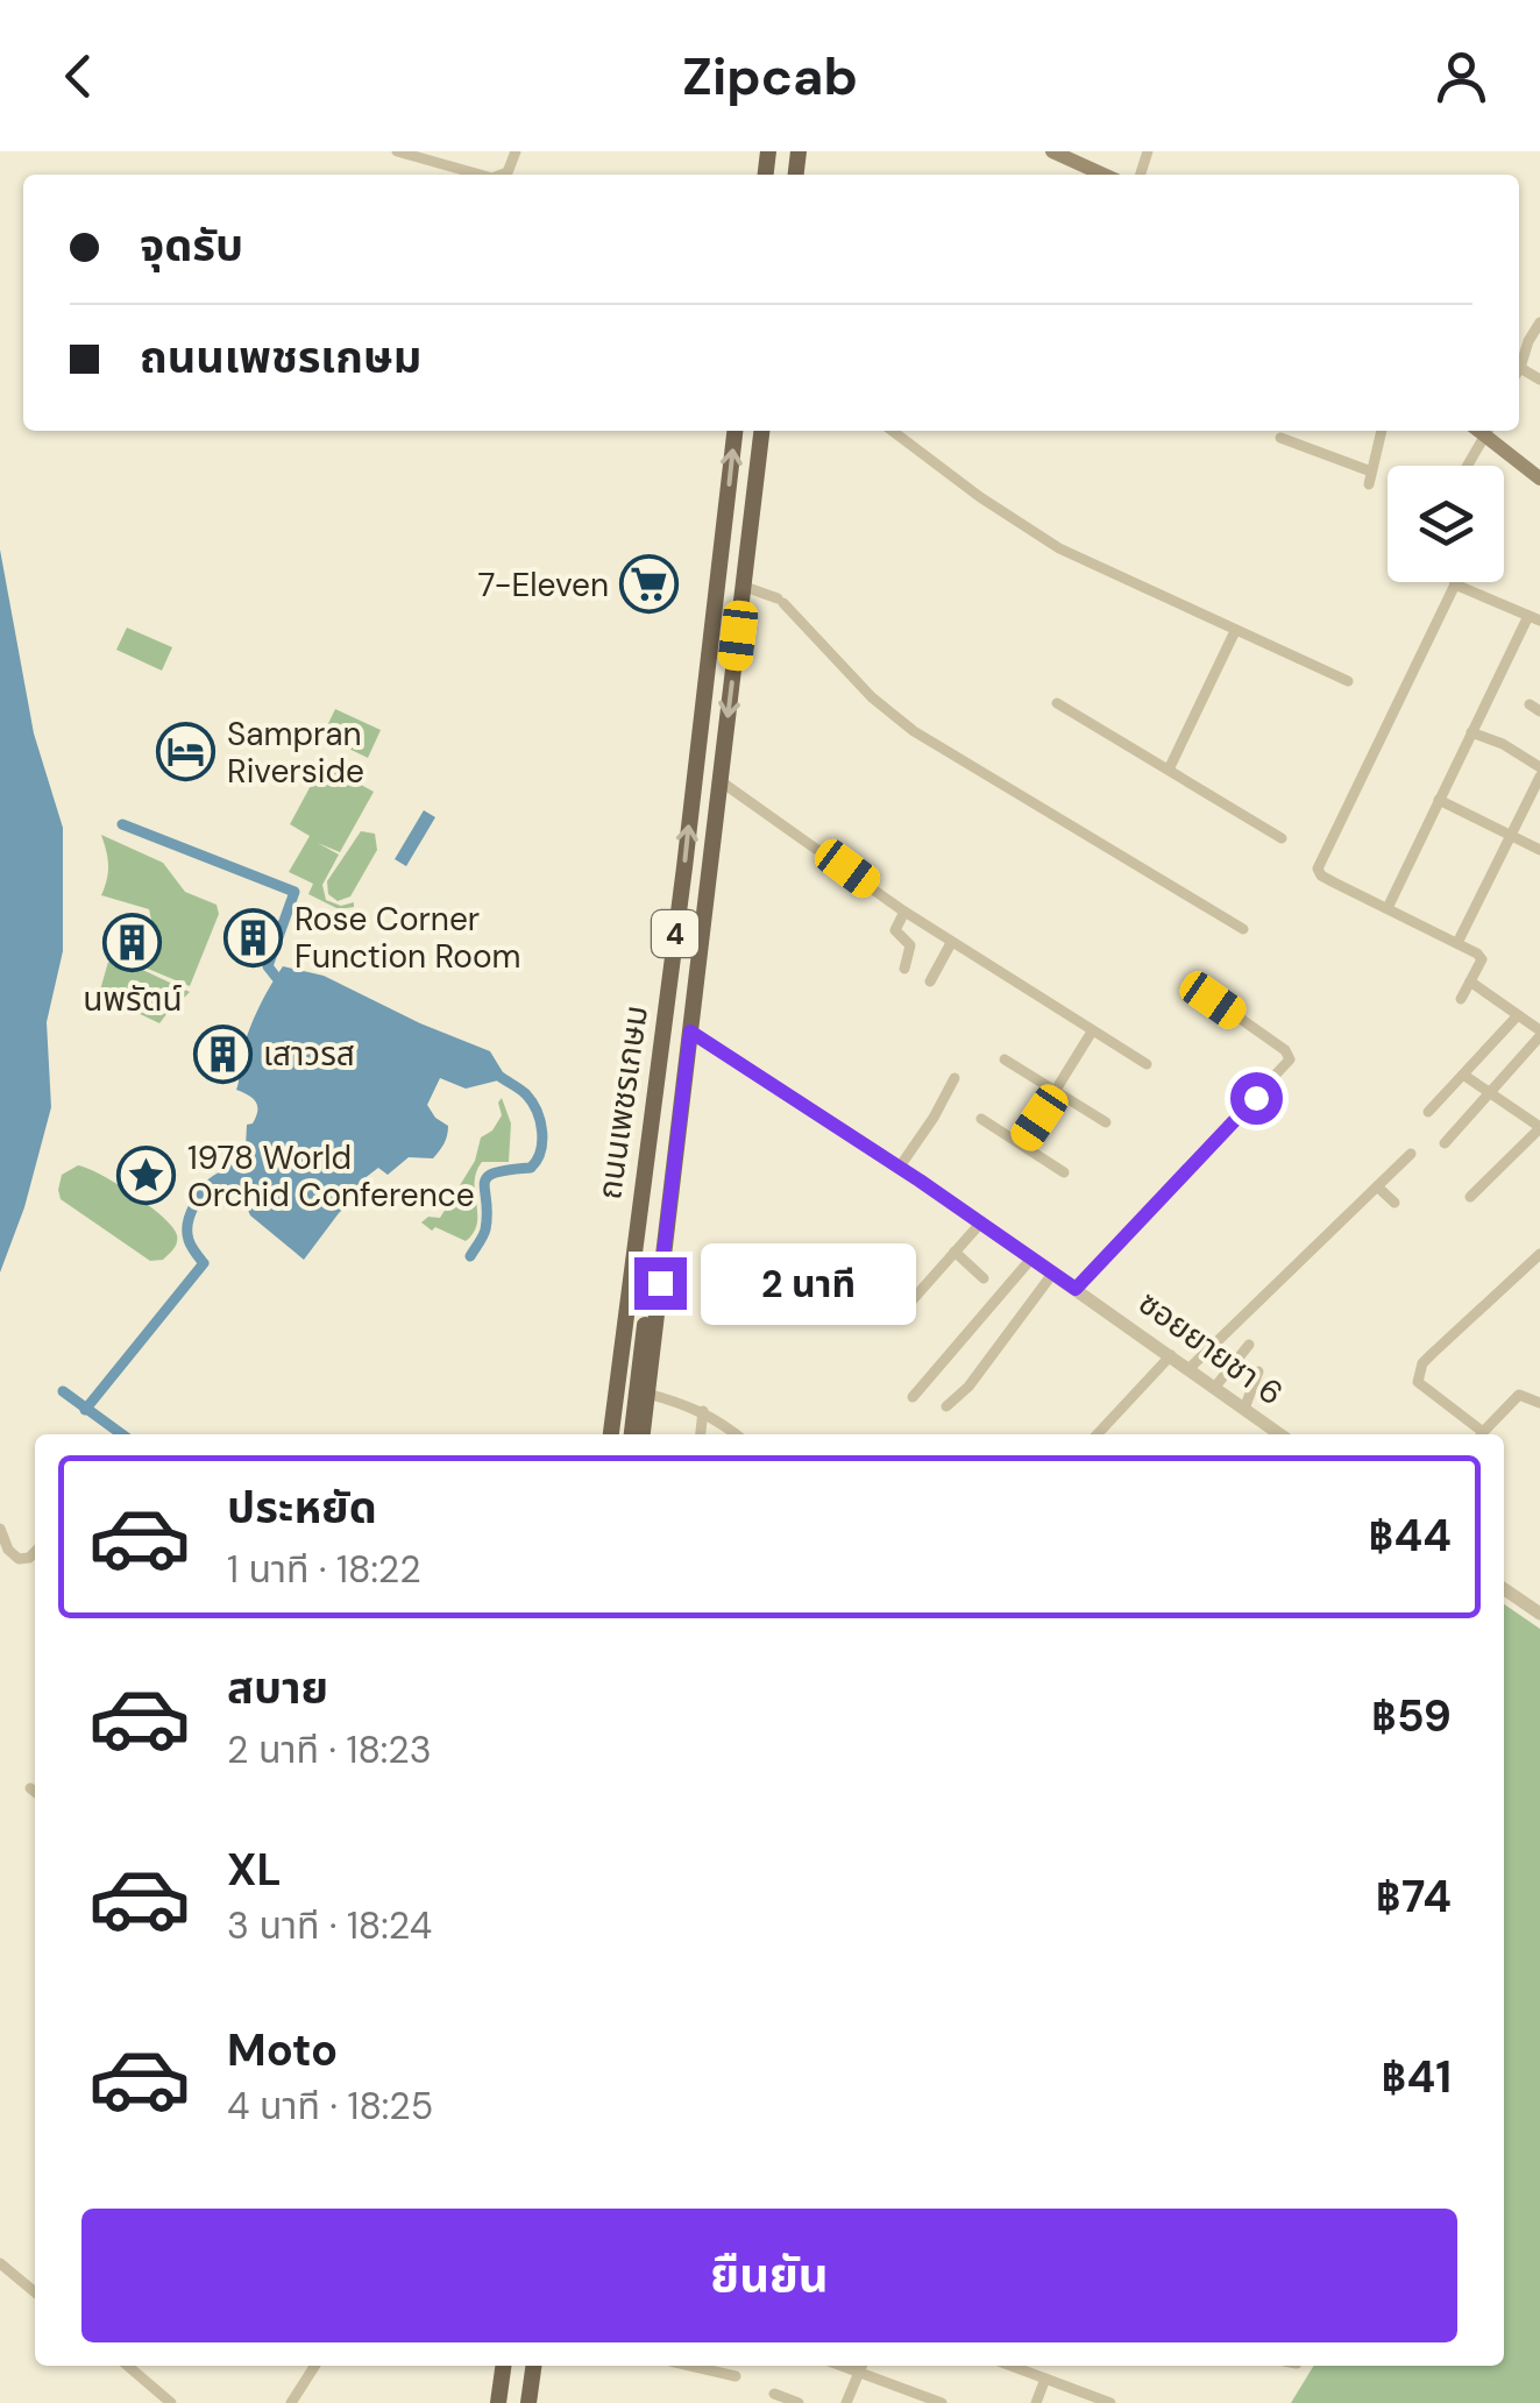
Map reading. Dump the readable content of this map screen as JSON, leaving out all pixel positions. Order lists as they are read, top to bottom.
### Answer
{
  "streets": {
    "main road": ["4", "ถนนเพชรเกษม"],
    "street": ["ซอยยายชา 6"]
  },
  "crossings": [
    ["ถนนเพชรเกษม", "ซอยยายชา 6"]
  ],
  "places": {
    "supermarket": ["7-Eleven"],
    "hotel": ["Sampran Riverside"],
    "building": ["Rose Corner Function Room", "นพรัตน์", "เสาวรส"],
    "place": ["1978 World Orchid Conference"]
  },
  "page": {
    "header": "Zipcab",
    "banner": ["จุดรับ", "ถนนเพชรเกษม"],
    "bubble": "2 นาที",
    "list": [
      {
        "name": "ประหยัด",
        "note": "1 นาที · 18:22",
        "value": "฿44"
      },
      {
        "name": "สบาย",
        "note": "2 นาที · 18:23",
        "value": "฿59"
      },
      {
        "name": "XL",
        "note": "3 นาที · 18:24",
        "value": "฿74"
      },
      {
        "name": "Moto",
        "note": "4 นาที · 18:25",
        "value": "฿41"
      }
    ],
    "buttons": "ยืนยัน"
  }
}
